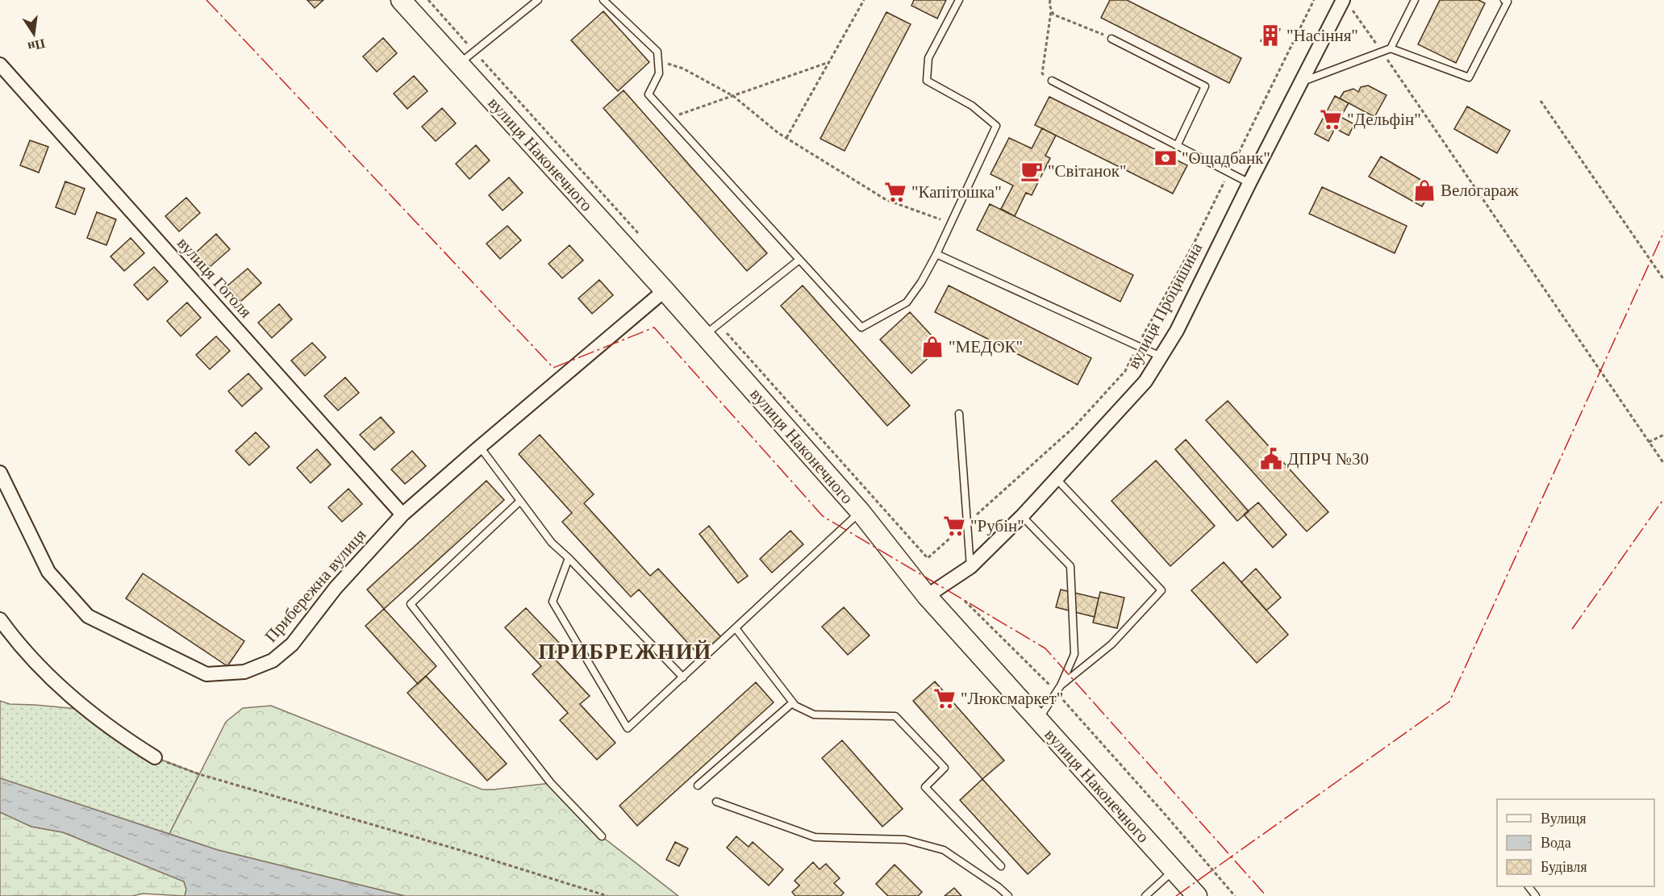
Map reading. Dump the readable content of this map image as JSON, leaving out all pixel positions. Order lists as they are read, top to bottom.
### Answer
{
  "streets": {
    "street": [
      "вулиця Наконечного",
      "вулиця Гоголя",
      "вулиця Процишина",
      "Прибережна вулиця"
    ]
  },
  "crossings": [
    ["вулиця Наконечного", "вулиця Процишина"],
    ["вулиця Наконечного", "Прибережна вулиця"],
    ["вулиця Гоголя", "Прибережна вулиця"]
  ],
  "districts": ["ПРИБРЕЖНИЙ"],
  "places": {
    "building": ["\"Насіння\""],
    "supermarket": [
      "\"Дельфін\"",
      "\"Капітошка\"",
      "\"Рубін\"",
      "\"Люксмаркет\""
    ],
    "bank": ["\"Ощадбанк\""],
    "cafe": ["\"Світанок\""],
    "shop": ["Велогараж", "\"МЕДОК\""],
    "public building": ["ДПРЧ №30"]
  },
  "legend": ["Вулиця", "Вода", "Будівля"],
  "north": "bottom"
}
